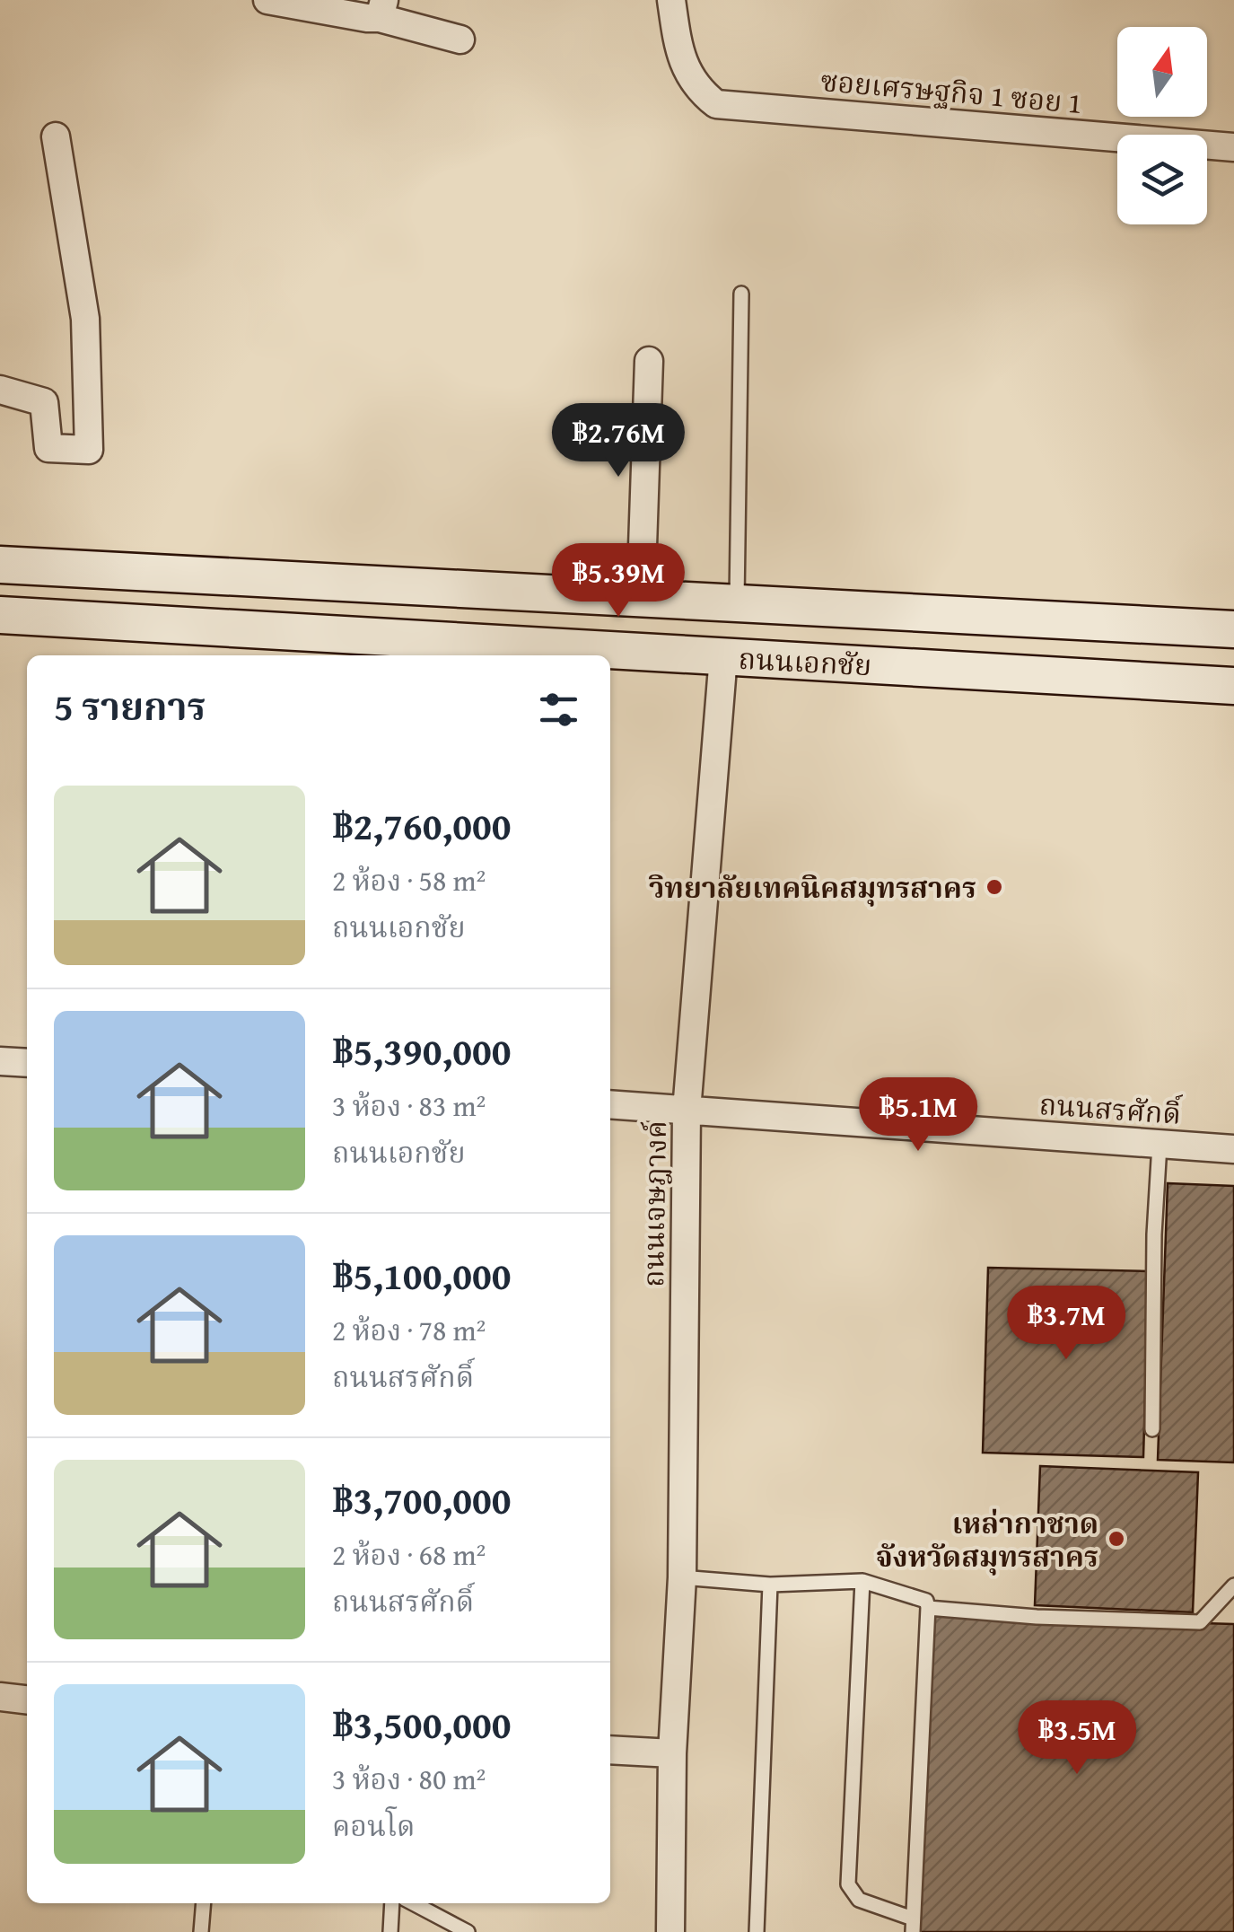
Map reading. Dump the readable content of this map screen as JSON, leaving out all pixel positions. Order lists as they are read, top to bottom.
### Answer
{
  "streets": {
    "main road": ["ถนนเอกชัย"],
    "street": ["ซอยเศรษฐกิจ 1 ซอย 1", "ถนนสรศักดิ์", "ถนนเจษฎางค์"]
  },
  "crossings": [
    ["ถนนเอกชัย", "ถนนเจษฎางค์"],
    ["ถนนสรศักดิ์", "ถนนเจษฎางค์"]
  ],
  "places": ["วิทยาลัยเทคนิคสมุทรสาคร", "เหล่ากาชาด จังหวัดสมุทรสาคร"],
  "north": "top",
  "page": {
    "price": [
      "฿2.76M",
      "฿5.39M",
      "฿5.1M",
      "฿3.7M",
      "฿3.5M"
    ],
    "heading": "5 รายการ",
    "list": [
      {
        "name": "฿2,760,000",
        "note": "2 ห้อง · 58 m² · ถนนเอกชัย"
      },
      {
        "name": "฿5,390,000",
        "note": "3 ห้อง · 83 m² · ถนนเอกชัย"
      },
      {
        "name": "฿5,100,000",
        "note": "2 ห้อง · 78 m² · ถนนสรศักดิ์"
      },
      {
        "name": "฿3,700,000",
        "note": "2 ห้อง · 68 m² · ถนนสรศักดิ์"
      },
      {
        "name": "฿3,500,000",
        "note": "3 ห้อง · 80 m² · คอนโด"
      }
    ]
  }
}
